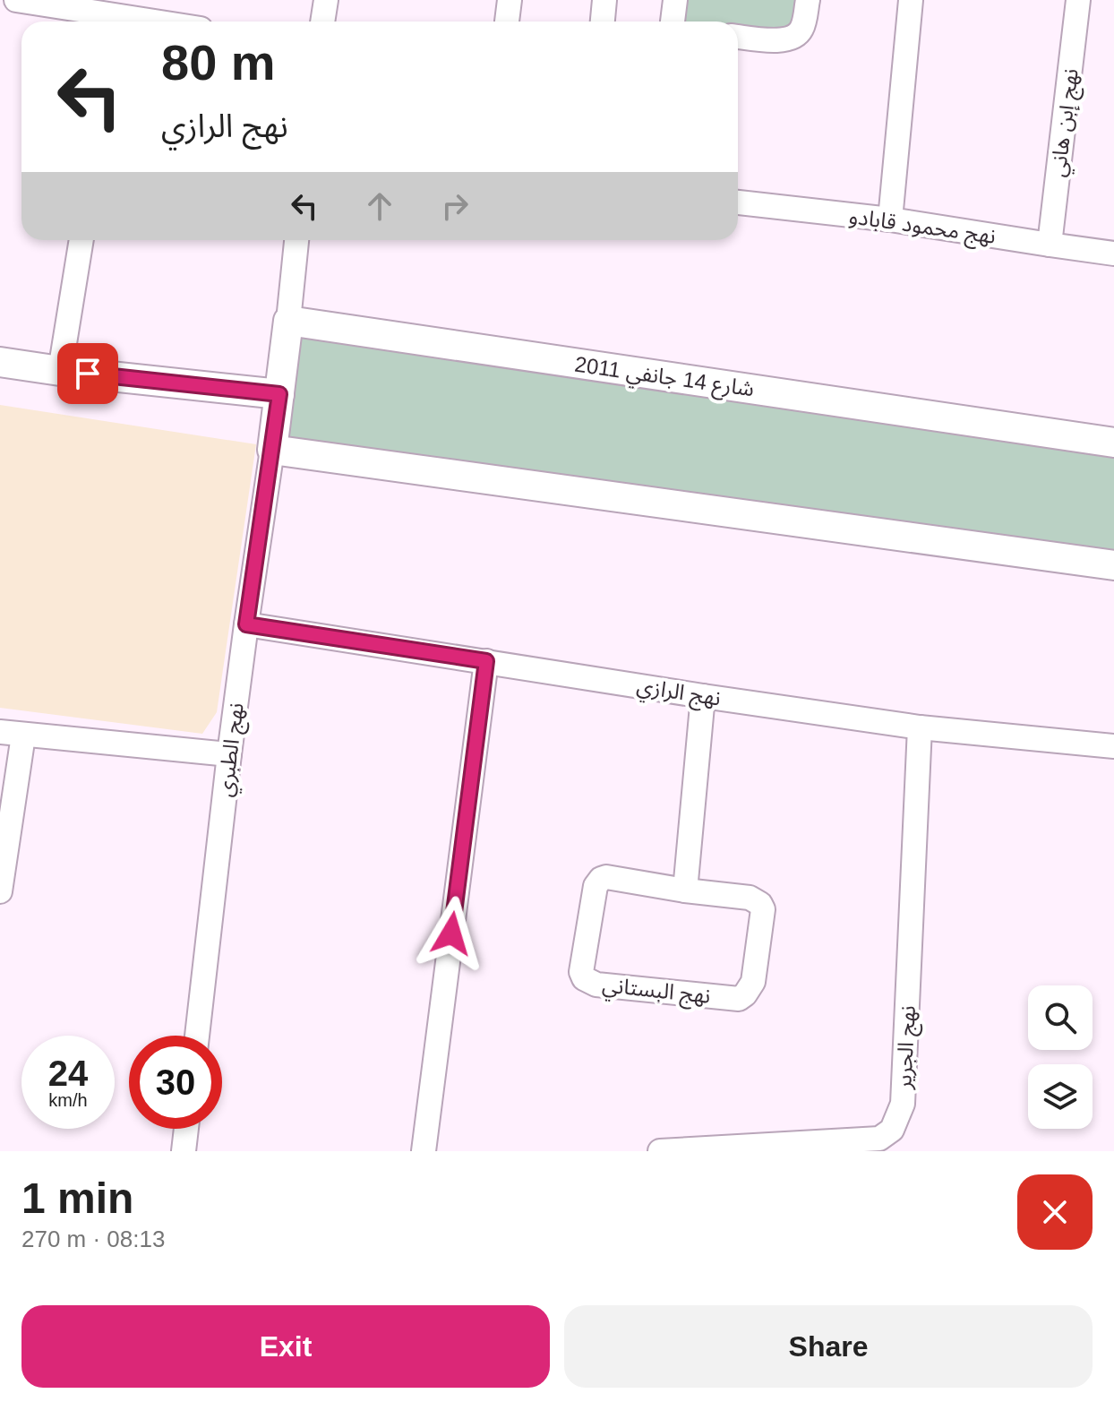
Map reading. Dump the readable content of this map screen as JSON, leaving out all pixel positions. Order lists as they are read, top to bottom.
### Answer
{
  "streets": {
    "street": [
      "نهج إبن هاني",
      "نهج محمود قابادو",
      "شارع 14 جانفي 2011",
      "نهج الرازي",
      "نهج الطبري",
      "نهج البستاني",
      "نهج الجرير"
    ]
  },
  "crossings": [
    ["نهج إبن هاني", "نهج محمود قابادو"],
    ["نهج الرازي", "نهج الطبري"],
    ["نهج الرازي", "نهج الجرير"]
  ],
  "page": {
    "turn": ["80 m", "نهج الرازي"],
    "speed": "24 km/h",
    "limit": "30",
    "heading": ["1 min", "270 m · 08:13"],
    "buttons": ["Exit", "Share"]
  }
}
